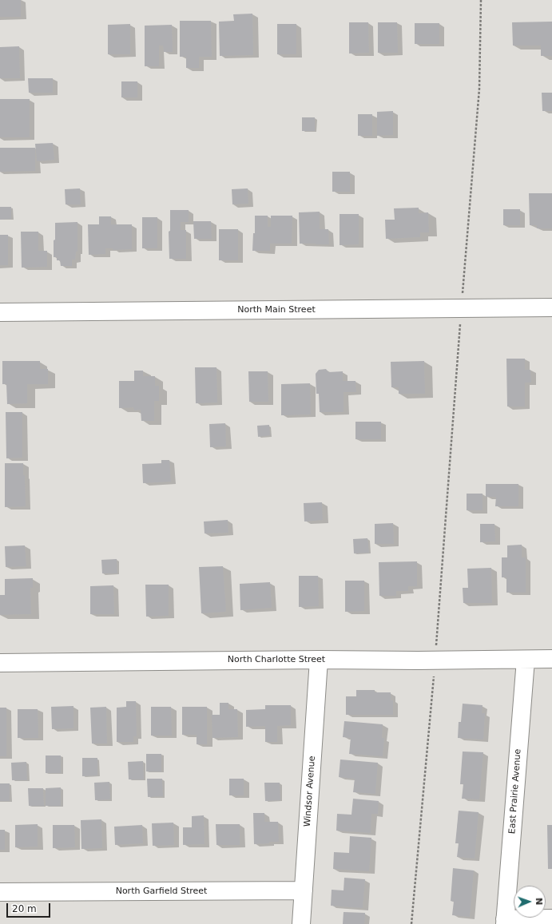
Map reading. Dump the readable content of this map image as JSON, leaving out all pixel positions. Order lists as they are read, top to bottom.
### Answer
{
  "streets": {
    "street": [
      "North Main Street",
      "North Charlotte Street",
      "Windsor Avenue",
      "East Prairie Avenue",
      "North Garfield Street"
    ]
  },
  "crossings": [
    ["North Charlotte Street", "Windsor Avenue"],
    ["North Charlotte Street", "East Prairie Avenue"],
    ["Windsor Avenue", "North Garfield Street"]
  ],
  "scale_bar": "20 m",
  "north": "right"
}
